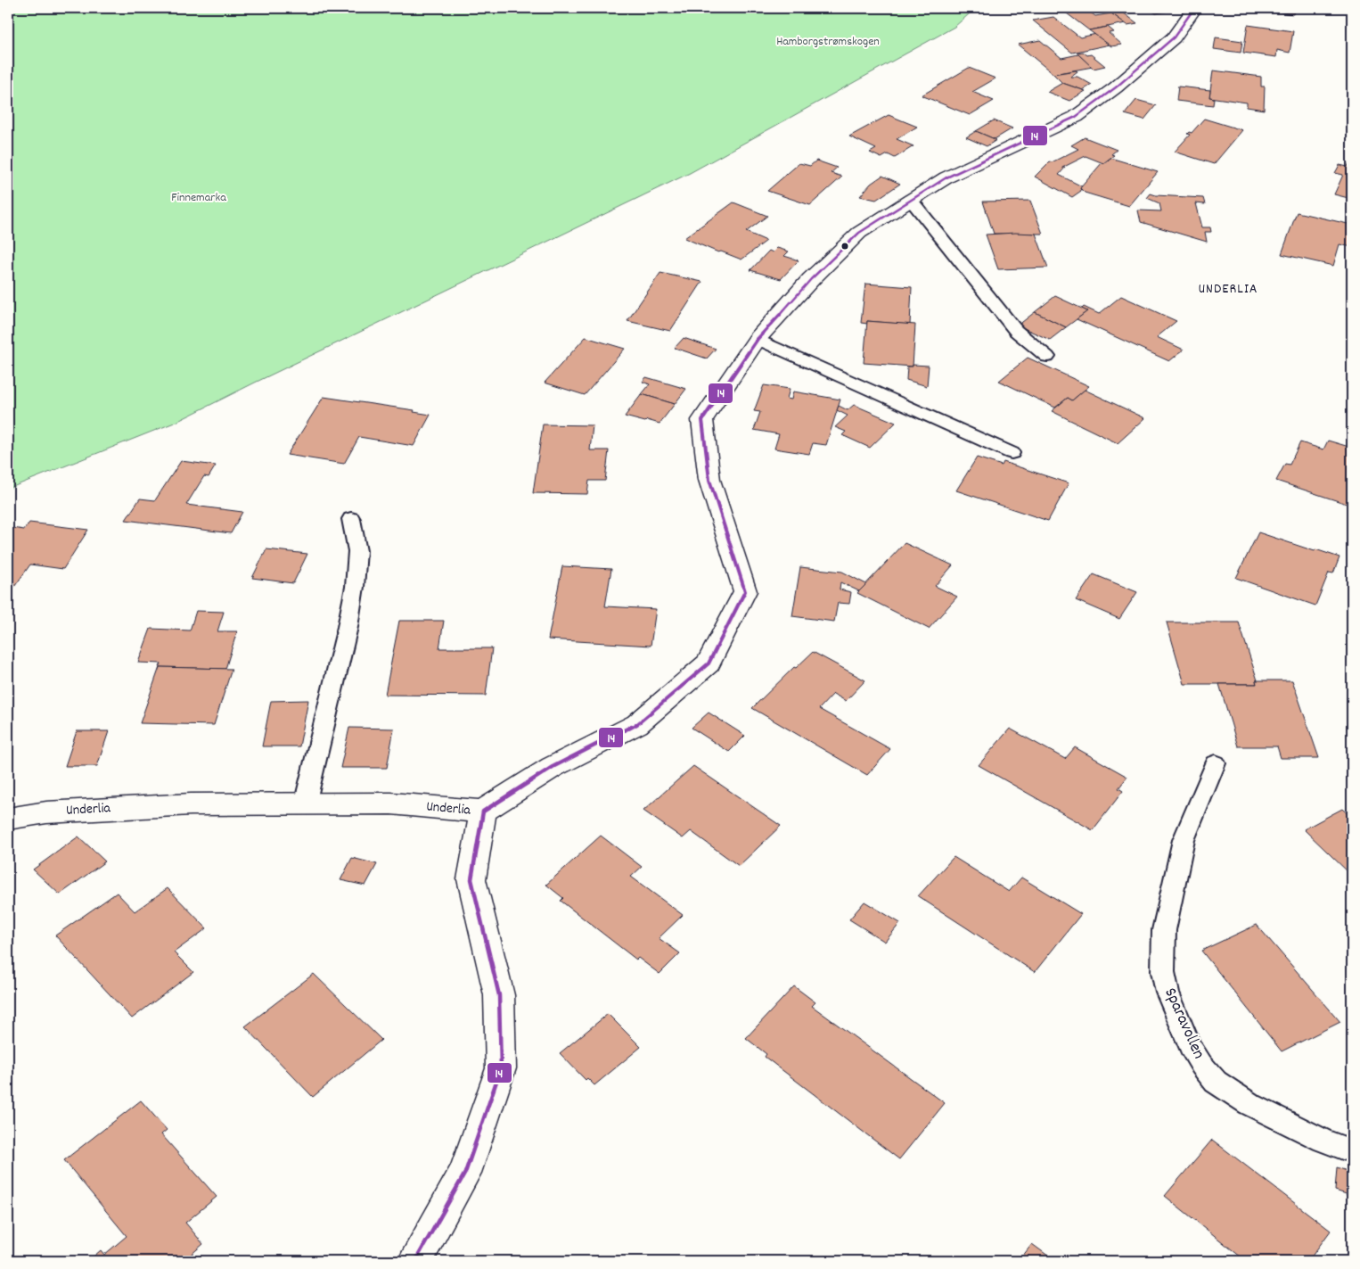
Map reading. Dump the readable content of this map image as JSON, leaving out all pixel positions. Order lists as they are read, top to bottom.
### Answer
{
  "streets": {
    "street": ["Underlia"],
    "lane": ["Sparavollen"]
  },
  "districts": ["UNDERLIA"],
  "parks": ["Hamborgstrømskogen", "Finnemarka"],
  "lines": ["transit line 14"]
}
